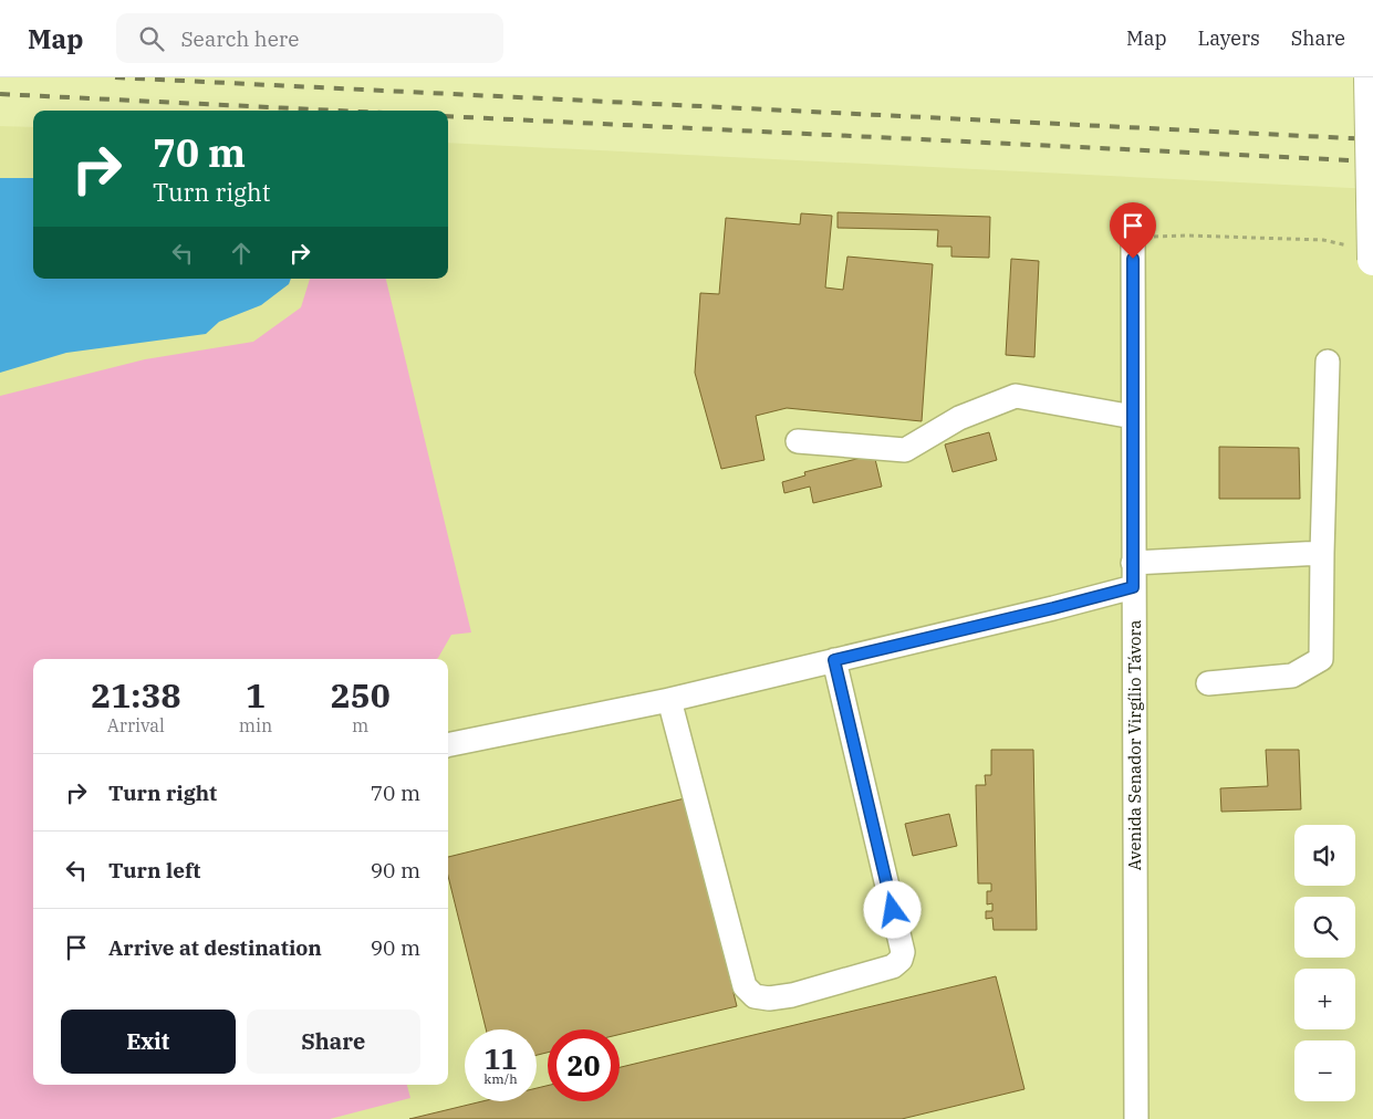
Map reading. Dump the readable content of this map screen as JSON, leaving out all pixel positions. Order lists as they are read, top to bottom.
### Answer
{
  "streets": {
    "street": ["Avenida Senador Virgílio Távora"]
  },
  "page": {
    "header": "Map",
    "search": "Search here",
    "nav": ["Map", "Layers", "Share"],
    "turn": ["70 m", "Turn right"],
    "eta": [
      "21:38",
      "Arrival",
      "1",
      "min",
      "250",
      "m"
    ],
    "list": [
      {
        "name": "Turn right",
        "value": "70 m"
      },
      {
        "name": "Turn left",
        "value": "90 m"
      },
      {
        "name": "Arrive at destination",
        "value": "90 m"
      }
    ],
    "map_buttons": ["+", "−"],
    "buttons": ["Exit", "Share"],
    "speed": "11 km/h",
    "limit": "20"
  }
}
